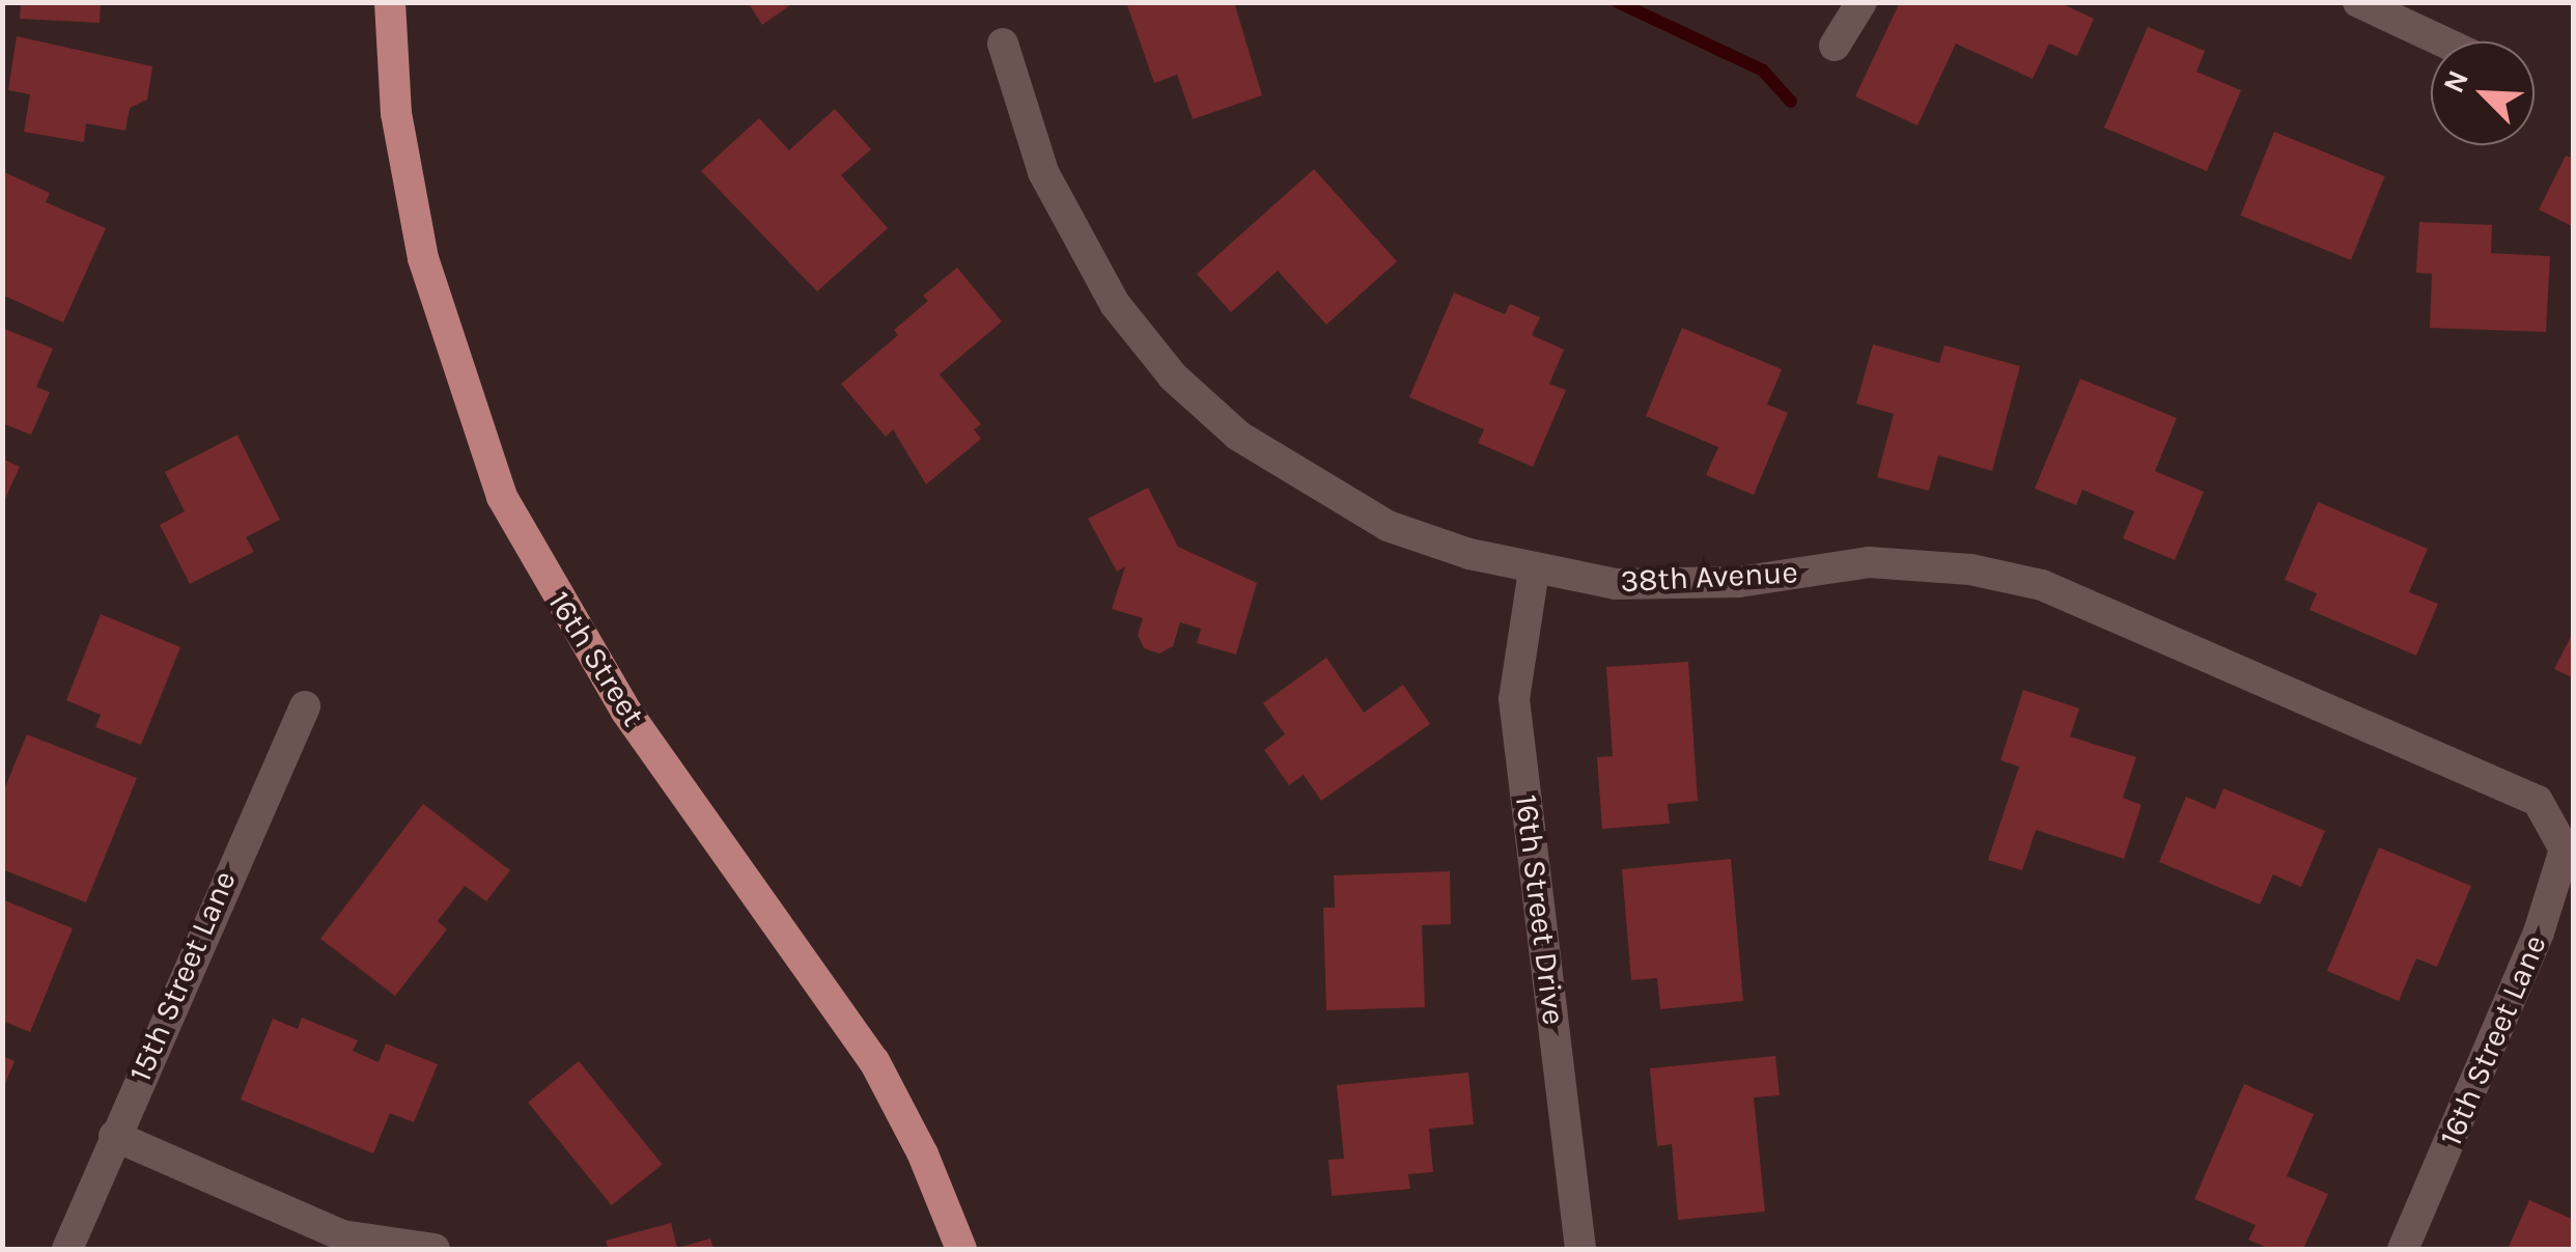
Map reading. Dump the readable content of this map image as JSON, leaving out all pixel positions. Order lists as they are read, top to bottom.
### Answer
{
  "streets": {
    "main road": ["16th Street"],
    "street": [
      "38th Avenue",
      "16th Street Drive",
      "15th Street Lane",
      "16th Street Lane"
    ]
  },
  "crossings": [
    ["38th Avenue", "16th Street Drive"],
    ["38th Avenue", "16th Street Lane"]
  ],
  "north": "top left"
}
